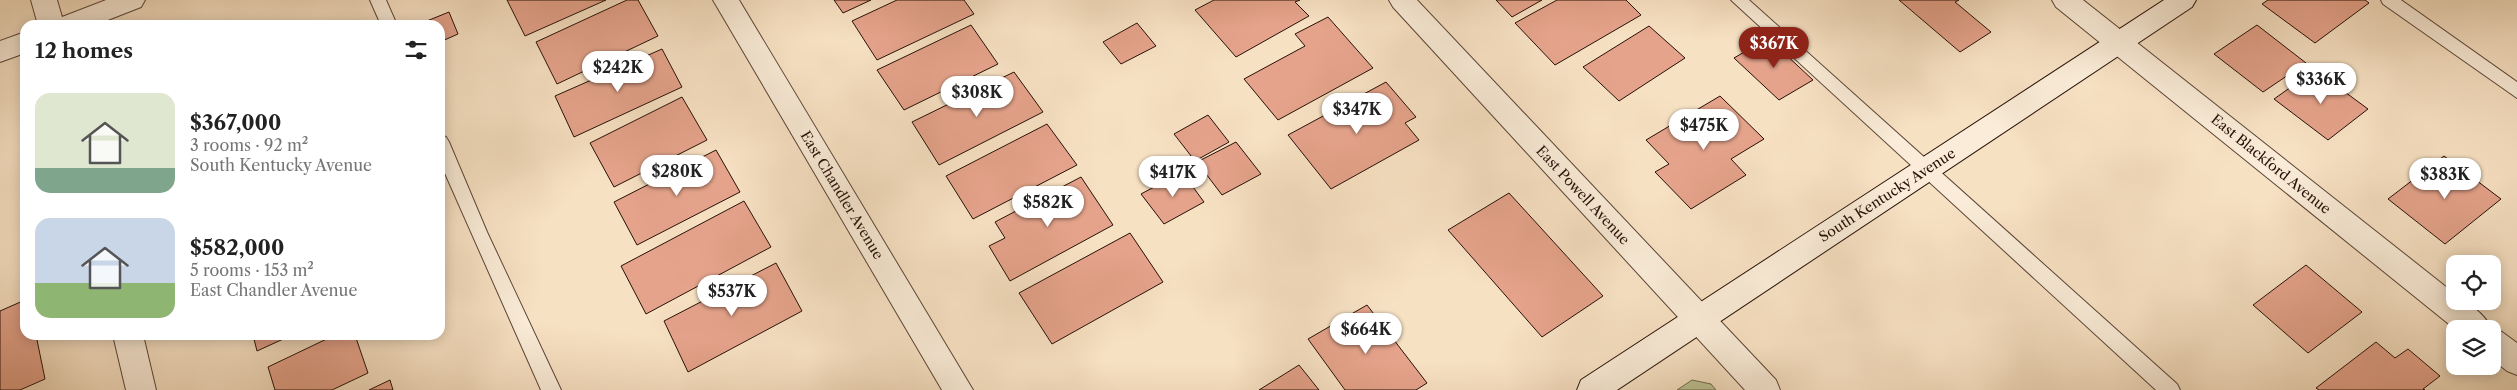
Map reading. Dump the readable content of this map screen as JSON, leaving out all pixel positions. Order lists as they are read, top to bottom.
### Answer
{
  "streets": {
    "street": [
      "East Blackford Avenue",
      "East Chandler Avenue",
      "East Powell Avenue",
      "South Kentucky Avenue"
    ]
  },
  "crossings": [
    ["East Blackford Avenue", "South Kentucky Avenue"],
    ["East Powell Avenue", "South Kentucky Avenue"]
  ],
  "page": {
    "heading": "12 homes",
    "price": [
      "$367K",
      "$242K",
      "$336K",
      "$308K",
      "$347K",
      "$475K",
      "$280K",
      "$417K",
      "$383K",
      "$582K",
      "$537K",
      "$664K"
    ],
    "list": [
      {
        "name": "$367,000",
        "note": "3 rooms · 92 m² · South Kentucky Avenue"
      },
      {
        "name": "$582,000",
        "note": "5 rooms · 153 m² · East Chandler Avenue"
      }
    ]
  }
}
